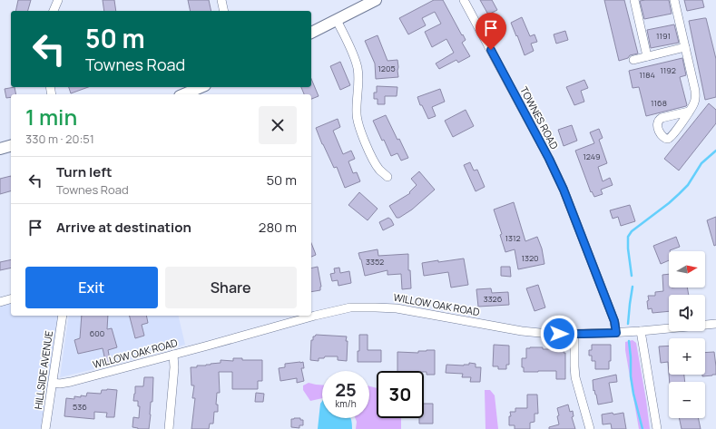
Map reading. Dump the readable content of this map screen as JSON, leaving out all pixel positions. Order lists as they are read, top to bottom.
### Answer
{
  "streets": {
    "street": ["TOWNES ROAD", "WILLOW OAK ROAD", "HILLSIDE AVENUE"]
  },
  "crossings": [
    ["TOWNES ROAD", "WILLOW OAK ROAD"],
    ["WILLOW OAK ROAD", "HILLSIDE AVENUE"]
  ],
  "house_numbers": [
    "1191",
    "1205",
    "1192",
    "1184",
    "1168",
    "1249",
    "1312",
    "1320",
    "3352",
    "3326",
    "600",
    "536"
  ],
  "north": "right",
  "page": {
    "turn": ["50 m", "Townes Road"],
    "heading": ["1 min", "330 m · 20:51"],
    "list": [
      {
        "name": "Turn left",
        "note": "Townes Road",
        "value": "50 m"
      },
      {
        "name": "Arrive at destination",
        "value": "280 m"
      }
    ],
    "map_buttons": ["+", "−"],
    "buttons": ["Exit", "Share"],
    "speed": "25 km/h",
    "limit": "30"
  }
}
